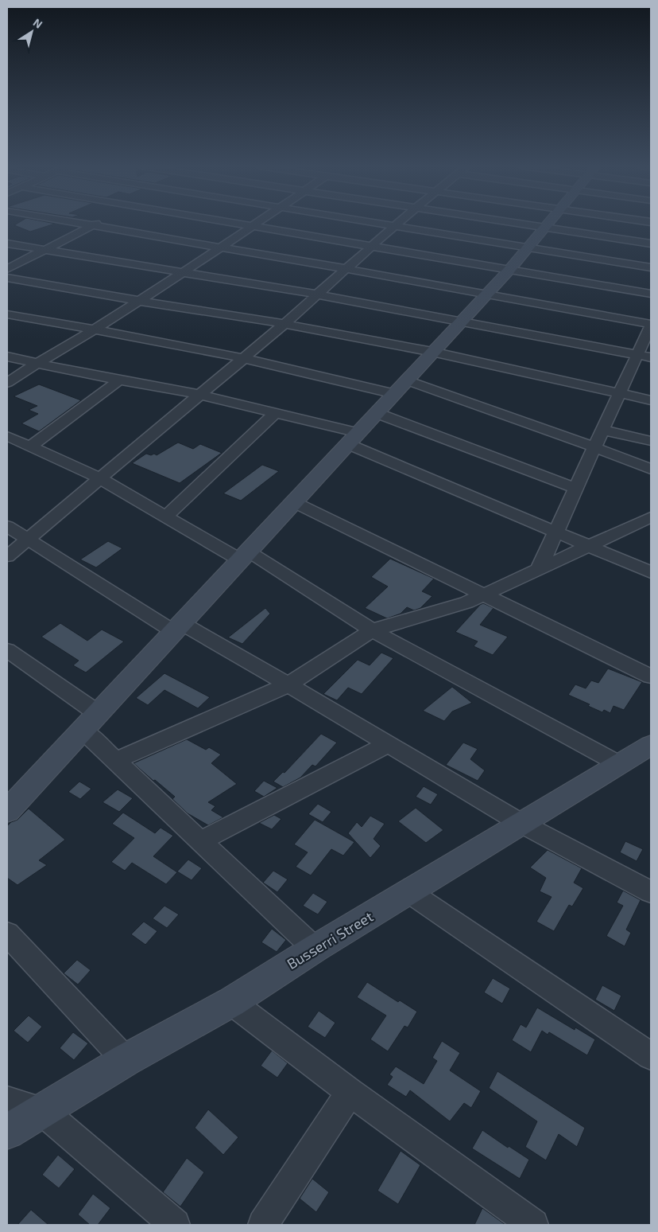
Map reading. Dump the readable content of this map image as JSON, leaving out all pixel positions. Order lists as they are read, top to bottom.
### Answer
{
  "streets": {
    "street": ["Busserri Street"]
  },
  "north": "top right"
}
